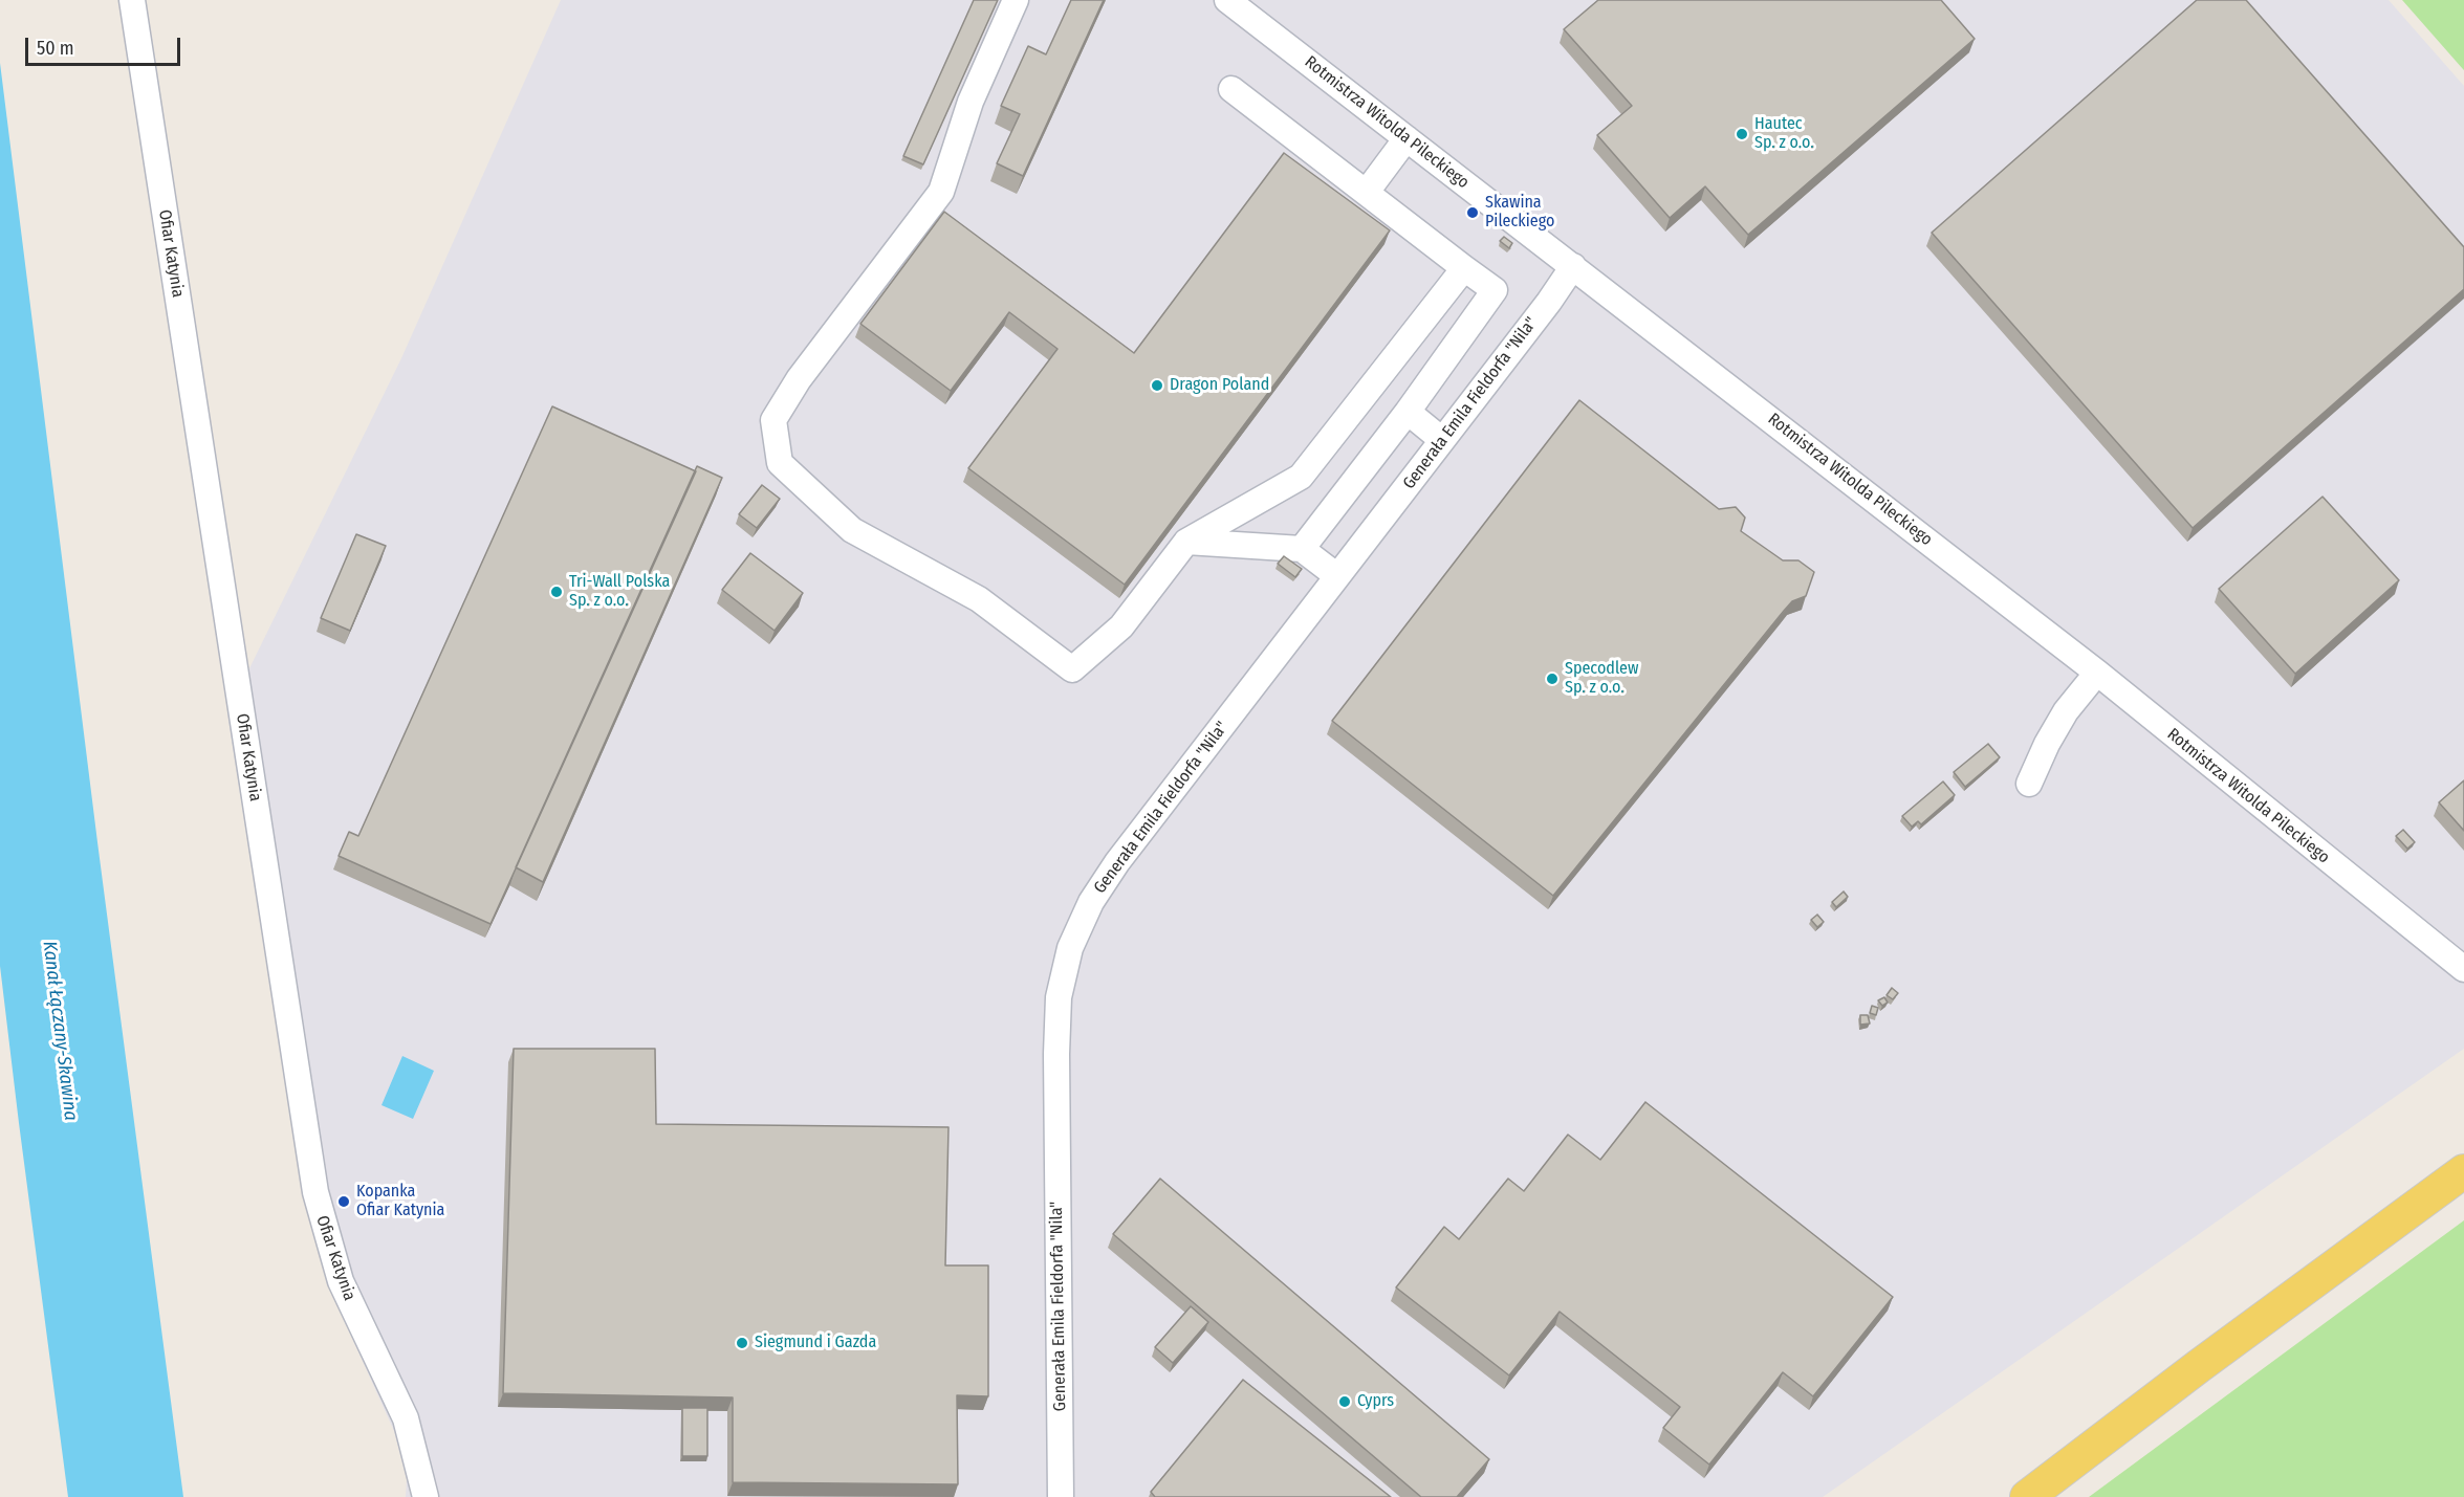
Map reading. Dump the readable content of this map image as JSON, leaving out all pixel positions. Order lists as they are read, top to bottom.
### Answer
{
  "streets": {
    "street": ["Rotmistrza Witolda Pileckiego", "Ofiar Katynia", "Generała Emila Fieldorfa \"Nila\""]
  },
  "crossings": [
    ["Rotmistrza Witolda Pileckiego", "Generała Emila Fieldorfa \"Nila\""]
  ],
  "water": ["Kanał Łączany-Skawina"],
  "places": [
    "Hautec Sp. z o.o.",
    "Skawina Pileckiego",
    "Dragon Poland",
    "Tri-Wall Polska Sp. z o.o.",
    "Specodlew Sp. z o.o.",
    "Kopanka Ofiar Katynia",
    "Siegmund i Gazda",
    "Cyprs"
  ],
  "scale_bar": "50 m"
}
